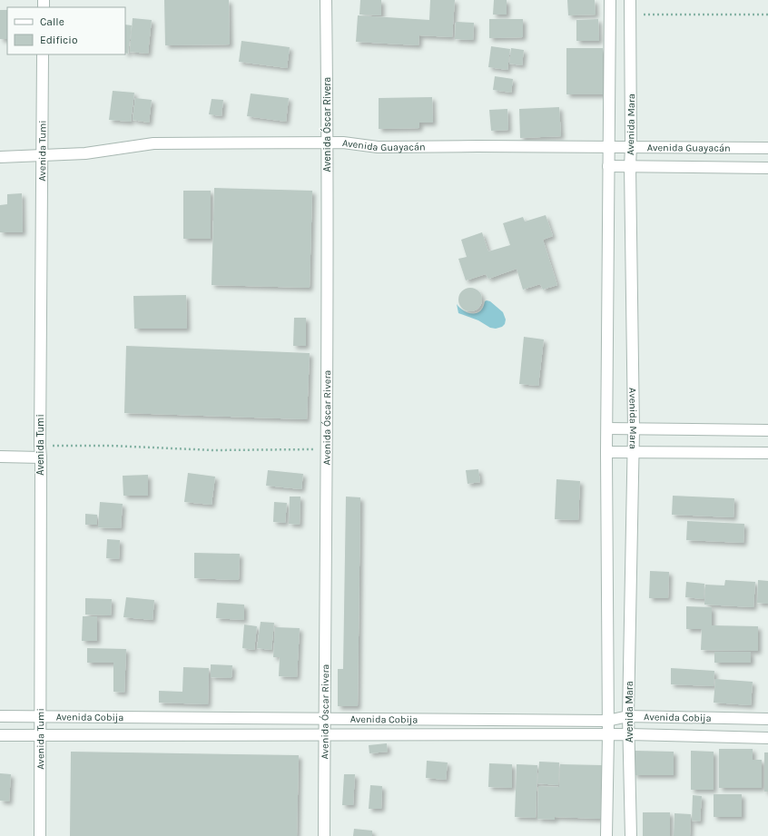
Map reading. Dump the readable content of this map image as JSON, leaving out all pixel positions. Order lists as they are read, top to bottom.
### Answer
{
  "streets": {
    "street": [
      "Avenida Óscar Rivera",
      "Avenida Mara",
      "Avenida Guayacán",
      "Avenida Tumi",
      "Avenida Cobija"
    ]
  },
  "crossings": [
    ["Avenida Óscar Rivera", "Avenida Guayacán"],
    ["Avenida Óscar Rivera", "Avenida Cobija"],
    ["Avenida Mara", "Avenida Guayacán"],
    ["Avenida Mara", "Avenida Cobija"],
    ["Avenida Guayacán", "Avenida Tumi"],
    ["Avenida Tumi", "Avenida Cobija"]
  ],
  "legend": ["Calle", "Edificio"]
}
